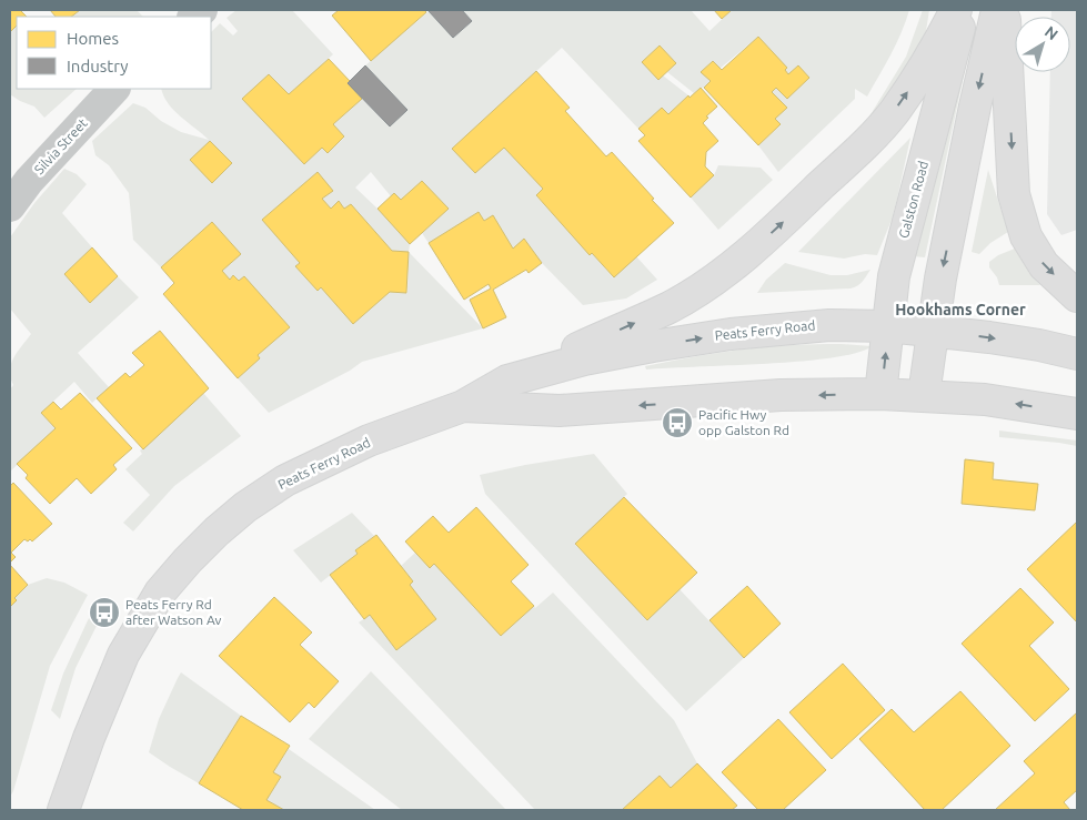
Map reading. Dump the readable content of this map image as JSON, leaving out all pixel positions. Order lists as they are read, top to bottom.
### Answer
{
  "streets": {
    "main road": ["Galston Road", "Peats Ferry Road"],
    "street": ["Silvia Street"]
  },
  "crossings": [
    ["Galston Road", "Peats Ferry Road"]
  ],
  "districts": ["Hookhams Corner"],
  "places": {
    "bus stop": ["Pacific Hwy opp Galston Rd", "Peats Ferry Rd after Watson Av"]
  },
  "legend": ["Homes", "Industry"],
  "north": "top right"
}
